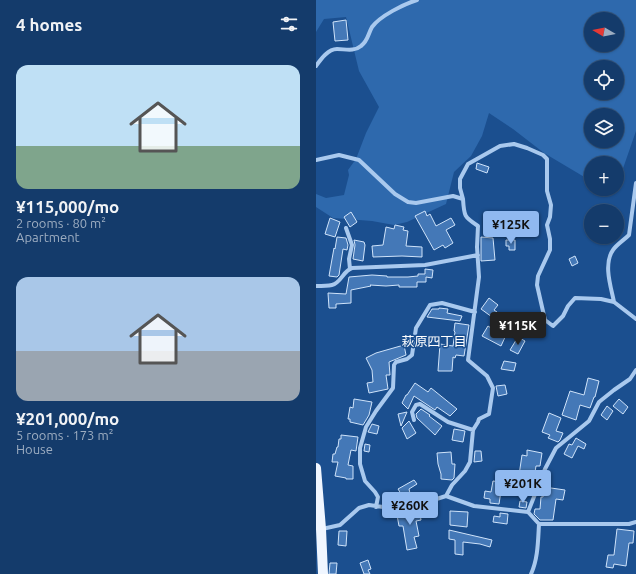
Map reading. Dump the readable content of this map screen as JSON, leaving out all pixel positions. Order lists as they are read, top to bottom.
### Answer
{
  "districts": ["萩原四丁目"],
  "north": "left",
  "page": {
    "heading": "4 homes",
    "map_buttons": ["+", "−"],
    "list": [
      {
        "name": "¥115,000/mo",
        "note": "2 rooms · 80 m² · Apartment"
      },
      {
        "name": "¥201,000/mo",
        "note": "5 rooms · 173 m² · House"
      }
    ],
    "price": [
      "¥125K",
      "¥115K",
      "¥201K",
      "¥260K"
    ]
  }
}
